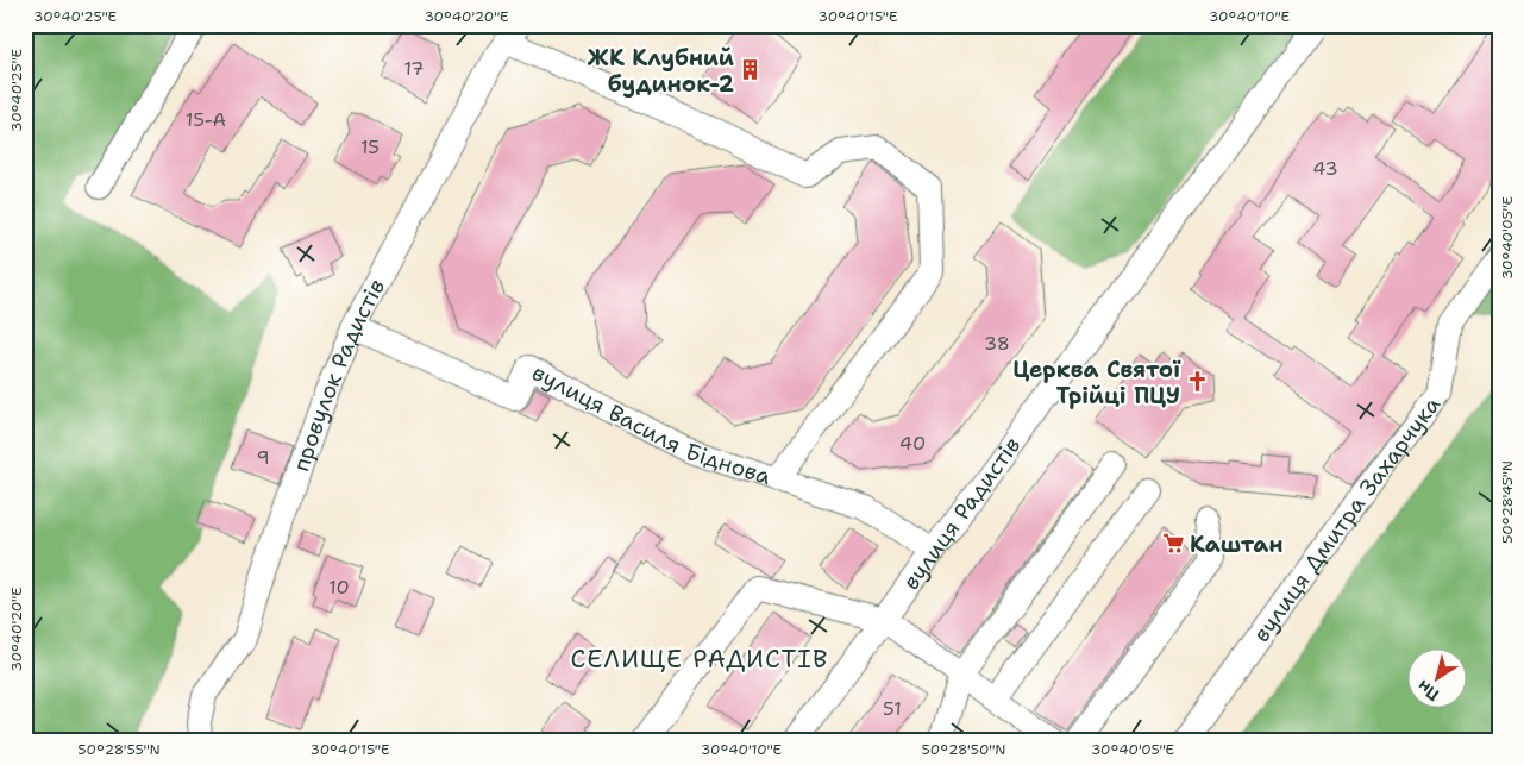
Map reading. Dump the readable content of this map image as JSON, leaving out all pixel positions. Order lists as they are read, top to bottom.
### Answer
{
  "streets": {
    "street": [
      "провулок Радистів",
      "вулиця Василя Біднова",
      "вулиця Радистів",
      "вулиця Дмитра Захарчука"
    ]
  },
  "crossings": [
    ["провулок Радистів", "вулиця Василя Біднова"],
    ["вулиця Василя Біднова", "вулиця Радистів"]
  ],
  "districts": ["СЕЛИЩЕ РАДИСТІВ"],
  "places": {
    "building": ["ЖК Клубний будинок-2"],
    "church": ["Церква Святої Трійці ПЦУ"],
    "supermarket": ["Каштан"]
  },
  "house_numbers": [
    "17",
    "15-А",
    "15",
    "43",
    "38",
    "40",
    "9",
    "10",
    "51"
  ],
  "north": "bottom left",
  "coordinates": [
    "30°40'25\"E",
    "30°40'20\"E",
    "30°40'15\"E",
    "30°40'10\"E",
    "30°40'05\"E",
    "50°28'45\"N",
    "50°28'55\"N",
    "50°28'50\"N"
  ]
}
